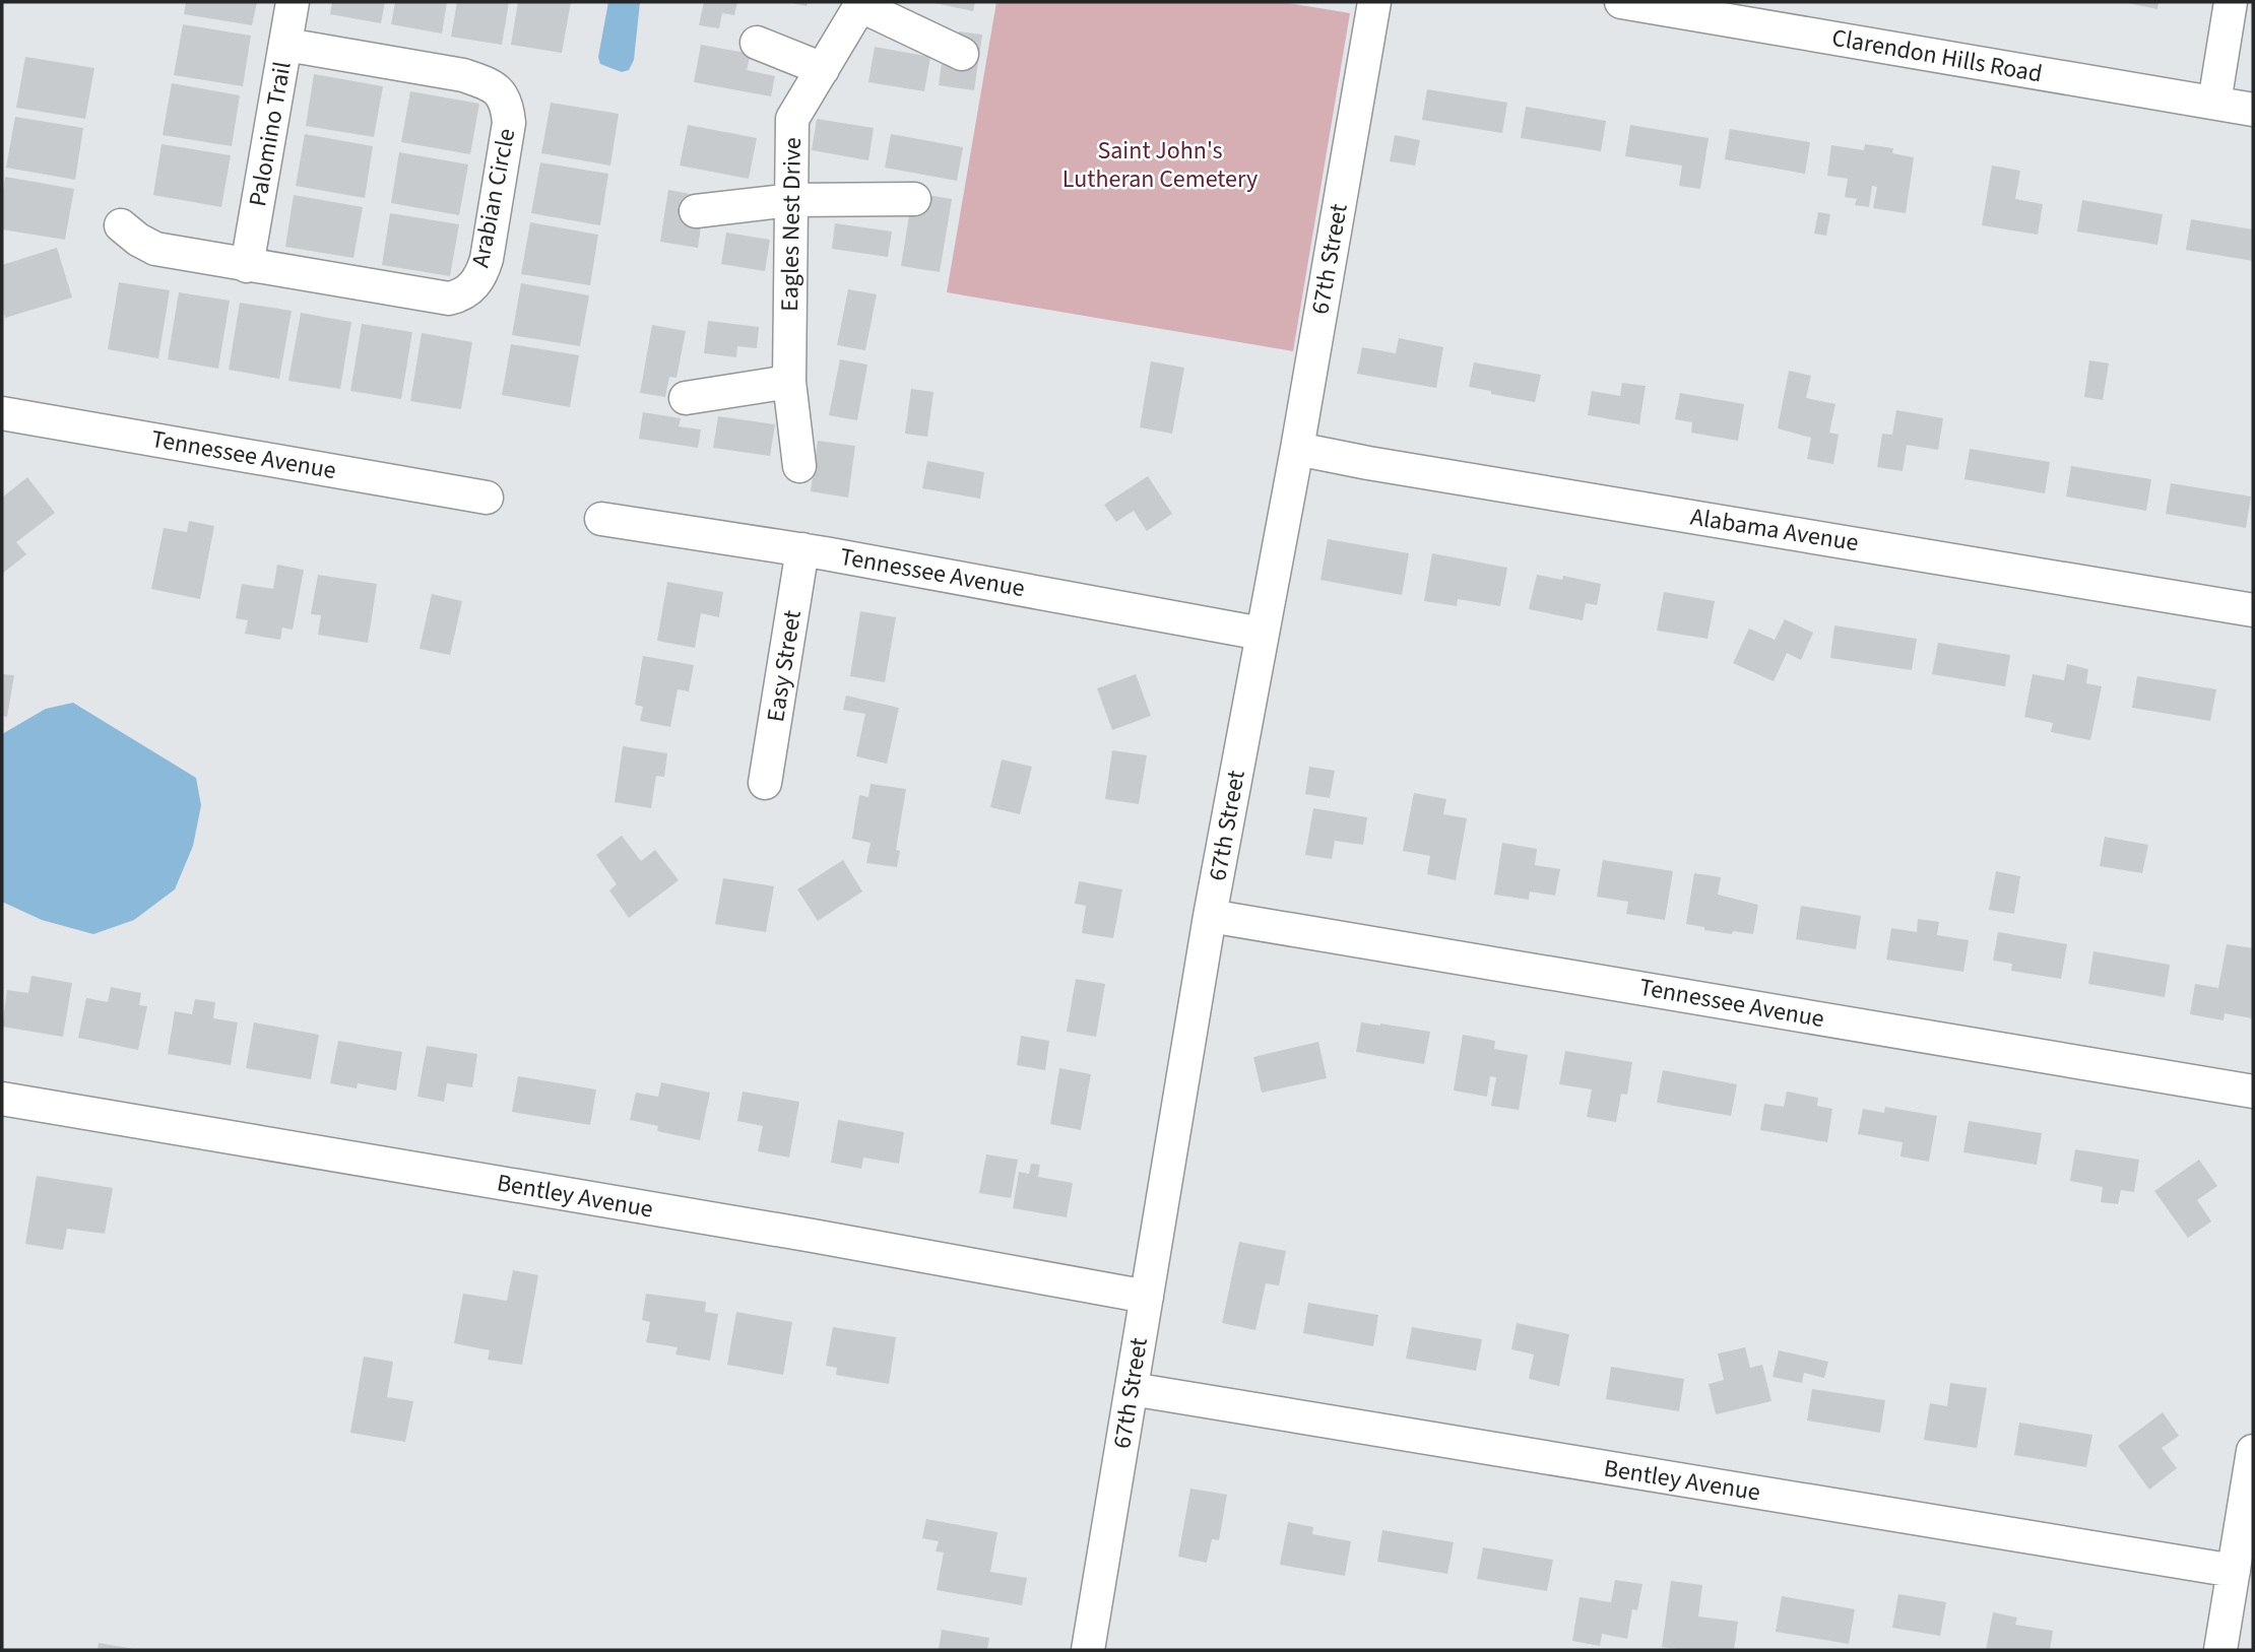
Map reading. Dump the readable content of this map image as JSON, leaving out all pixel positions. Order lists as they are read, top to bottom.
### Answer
{
  "streets": {
    "street": [
      "Clarendon Hills Road",
      "Palomino Trail",
      "Arabian Circle",
      "Eagles Nest Drive",
      "67th Street",
      "Tennessee Avenue",
      "Alabama Avenue",
      "Easy Street",
      "Bentley Avenue"
    ]
  },
  "crossings": [
    ["Palomino Trail", "Arabian Circle"],
    ["67th Street", "Tennessee Avenue"],
    ["67th Street", "Alabama Avenue"],
    ["67th Street", "Bentley Avenue"],
    ["Tennessee Avenue", "Easy Street"]
  ],
  "parks": ["Saint John's Lutheran Cemetery"]
}
